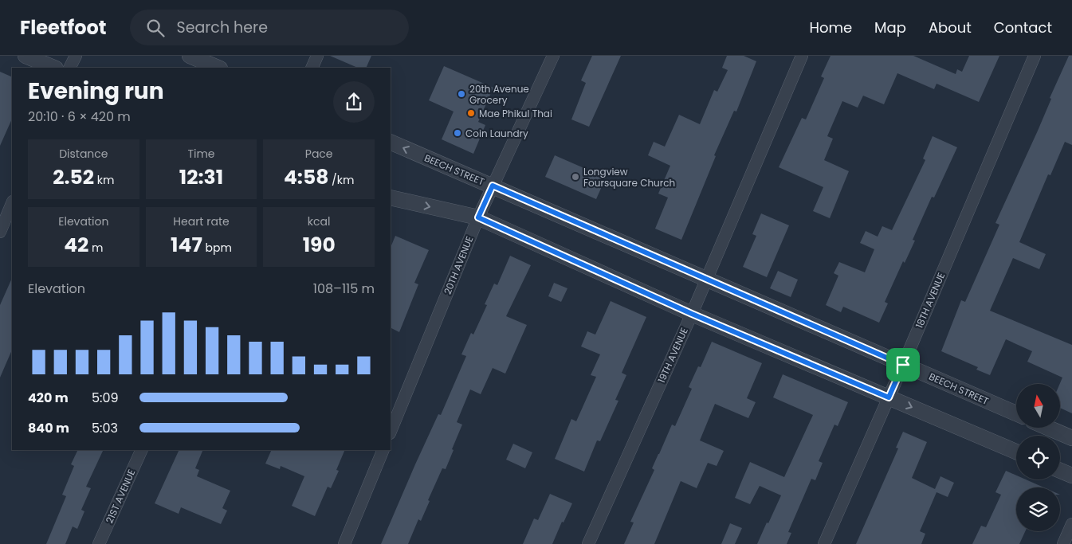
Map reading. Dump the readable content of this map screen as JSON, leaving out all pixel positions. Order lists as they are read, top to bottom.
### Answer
{
  "streets": {
    "street": [
      "BEECH STREET",
      "20TH AVENUE",
      "18TH AVENUE",
      "19TH AVENUE",
      "21ST AVENUE"
    ]
  },
  "crossings": [
    ["BEECH STREET", "20TH AVENUE"],
    ["BEECH STREET", "18TH AVENUE"],
    ["BEECH STREET", "19TH AVENUE"]
  ],
  "places": [
    "20th Avenue Grocery",
    "Mae Phikul Thai",
    "Coin Laundry",
    "Longview Foursquare Church"
  ],
  "north": "top",
  "page": {
    "header": "Fleetfoot",
    "search": "Search here",
    "nav": [
      "Home",
      "Map",
      "About",
      "Contact"
    ],
    "heading": ["Evening run", "20:10 · 6 × 420 m"],
    "stats": [
      ["Distance", "2.52 km"],
      ["Time", "12:31"],
      ["Pace", "4:58 /km"],
      ["Elevation", "42 m"],
      ["Heart rate", "147 bpm"],
      ["kcal", "190"]
    ],
    "chart": ["Elevation", "108–115 m"],
    "list": [
      {
        "name": "420 m",
        "note": "5:09"
      },
      {
        "name": "840 m",
        "note": "5:03"
      }
    ]
  }
}
